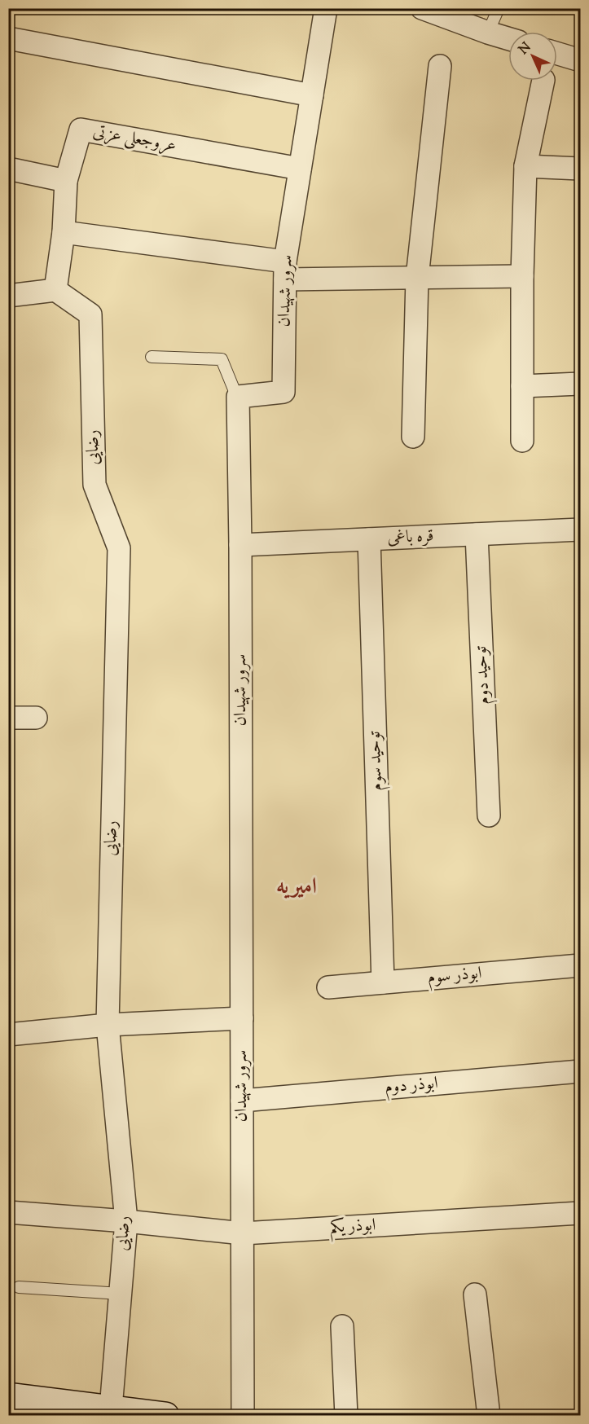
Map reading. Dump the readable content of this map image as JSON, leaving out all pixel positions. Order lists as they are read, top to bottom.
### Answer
{
  "streets": {
    "street": [
      "عروجعلی عزتی",
      "سرور شهیدان",
      "رضایی",
      "قره باغی",
      "توحید دوم",
      "توحید سوم",
      "ابوذر سوم",
      "ابوذر دوم",
      "ابوذر یکم"
    ]
  },
  "crossings": [
    ["عروجعلی عزتی", "سرور شهیدان"],
    ["سرور شهیدان", "قره باغی"],
    ["سرور شهیدان", "ابوذر دوم"],
    ["سرور شهیدان", "ابوذر یکم"],
    ["رضایی", "ابوذر یکم"],
    ["قره باغی", "توحید دوم"],
    ["قره باغی", "توحید سوم"],
    ["توحید سوم", "ابوذر سوم"]
  ],
  "districts": ["امیریه"],
  "north": "top left"
}
